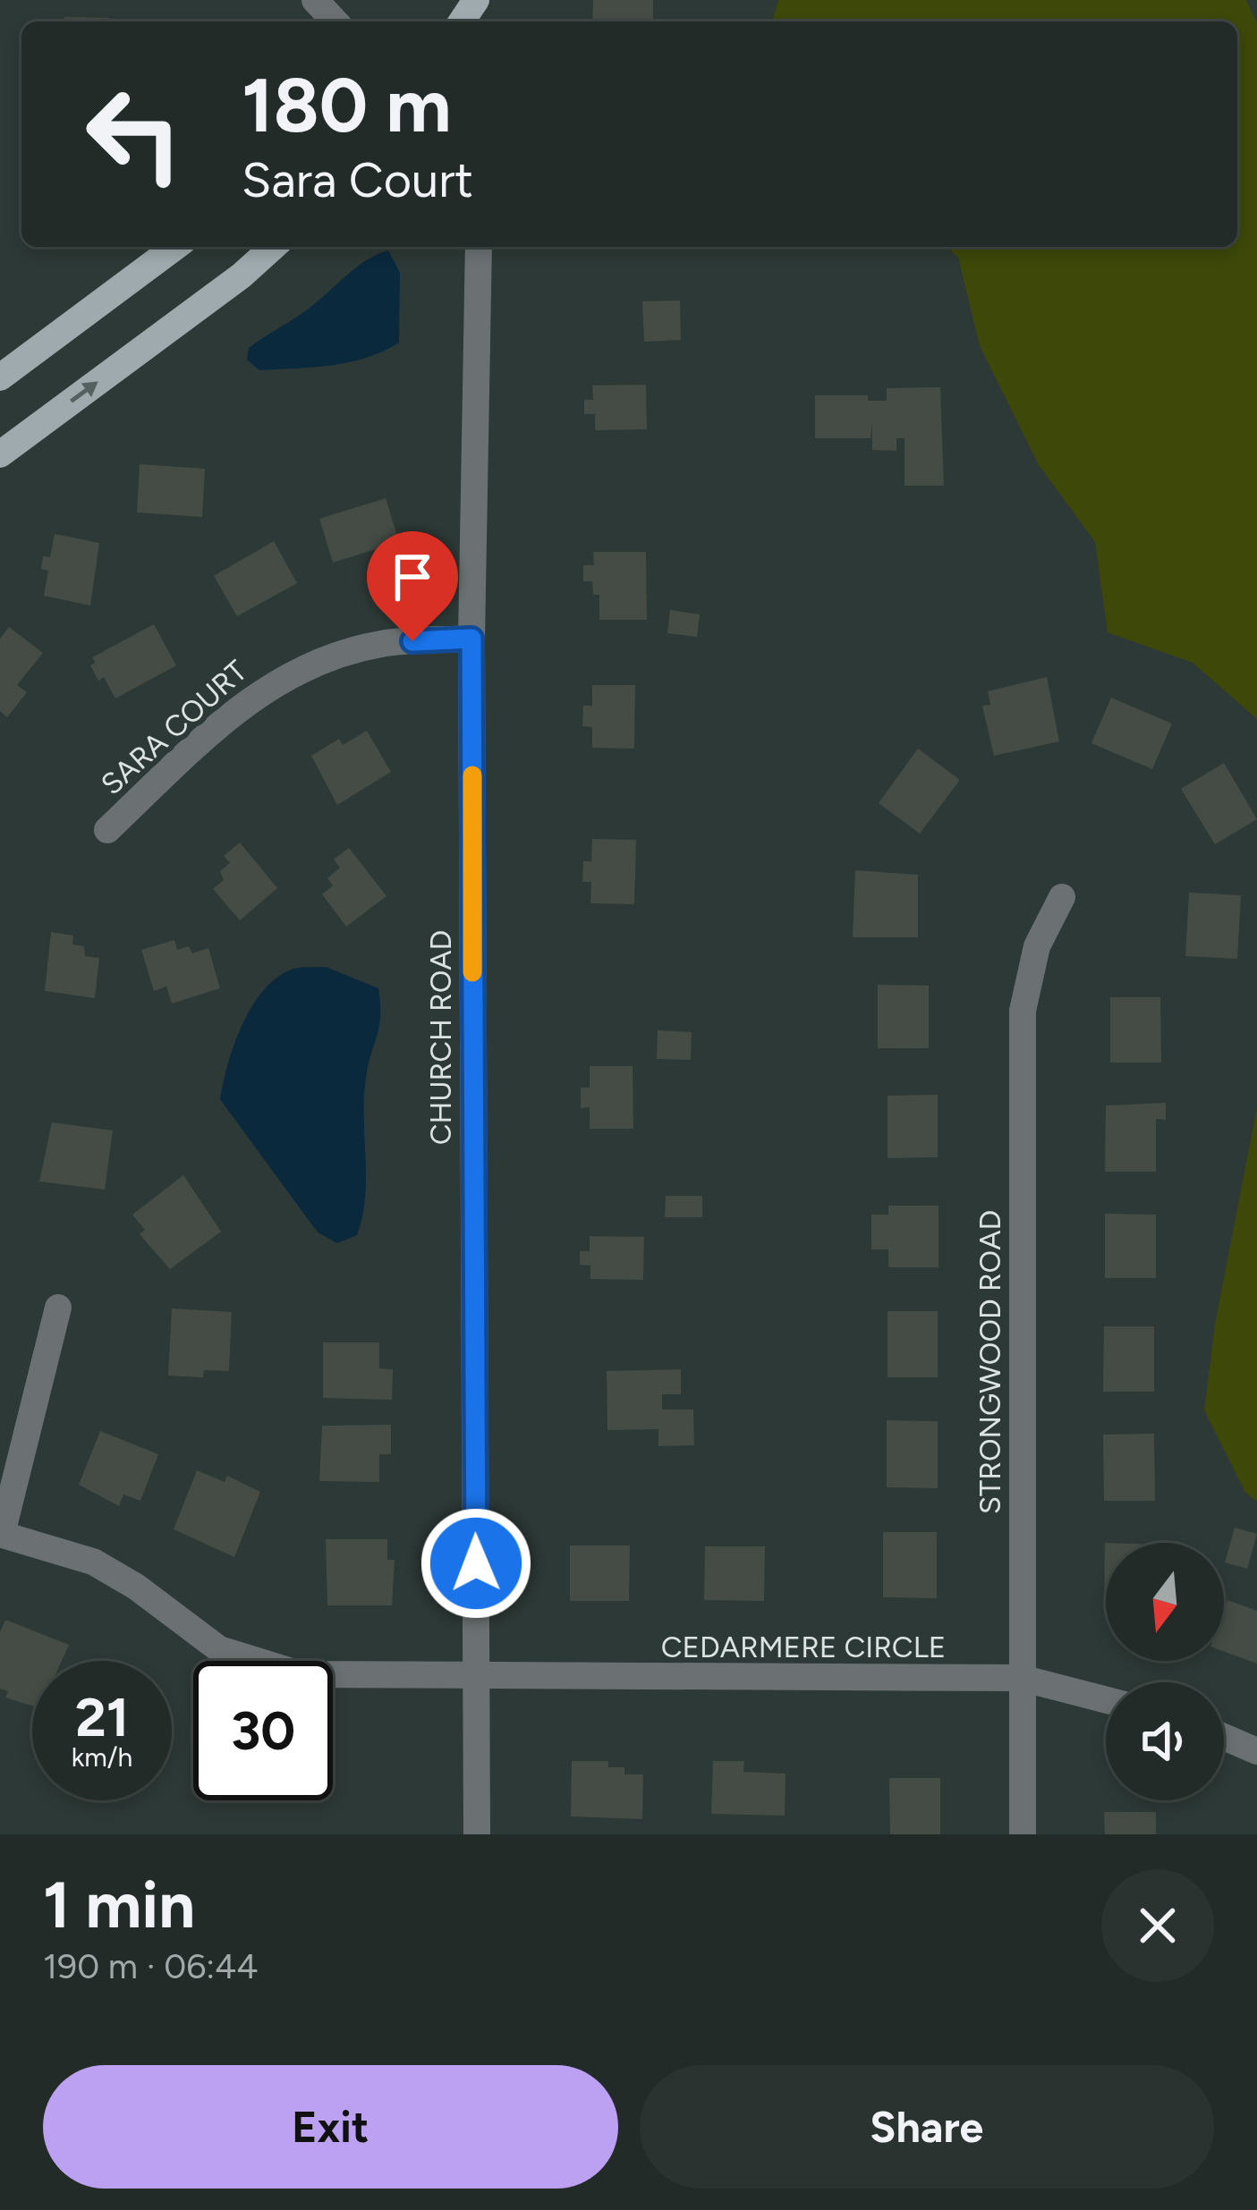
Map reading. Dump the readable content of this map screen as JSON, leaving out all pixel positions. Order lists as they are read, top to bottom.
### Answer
{
  "streets": {
    "street": [
      "SARA COURT",
      "CHURCH ROAD",
      "STRONGWOOD ROAD",
      "CEDARMERE CIRCLE"
    ]
  },
  "crossings": [
    ["SARA COURT", "CHURCH ROAD"],
    ["CHURCH ROAD", "CEDARMERE CIRCLE"],
    ["STRONGWOOD ROAD", "CEDARMERE CIRCLE"]
  ],
  "north": "bottom",
  "page": {
    "turn": ["180 m", "Sara Court"],
    "speed": "21 km/h",
    "limit": "30",
    "heading": ["1 min", "190 m · 06:44"],
    "buttons": ["Exit", "Share"]
  }
}
